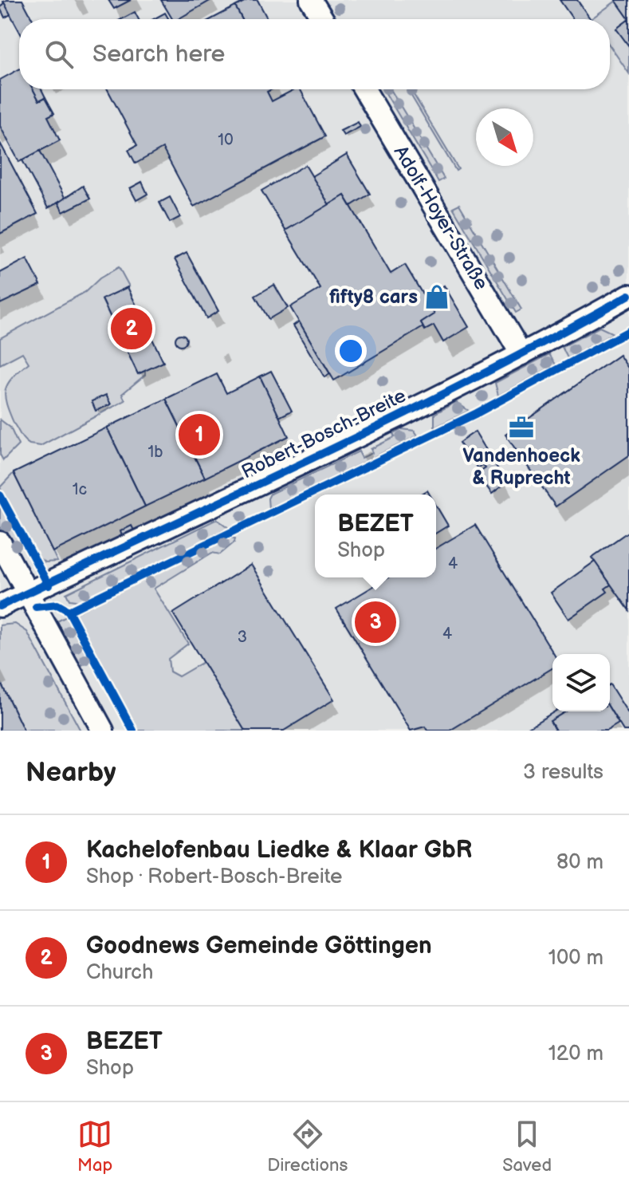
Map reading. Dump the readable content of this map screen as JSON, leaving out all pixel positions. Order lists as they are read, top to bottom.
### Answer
{
  "streets": {
    "street": ["Adolf-Hoyer-Straße", "Robert-Bosch-Breite"]
  },
  "crossings": [
    ["Adolf-Hoyer-Straße", "Robert-Bosch-Breite"]
  ],
  "places": {
    "shop": ["fifty8 cars"],
    "office": ["Vandenhoeck & Ruprecht"]
  },
  "house_numbers": [
    "10",
    "1b",
    "1c",
    "4",
    "4",
    "3"
  ],
  "north": "bottom right",
  "page": {
    "search": "Search here",
    "pins": ["2", "1", "3"],
    "popup": ["BEZET", "Shop"],
    "heading": ["Nearby", "3 results"],
    "list": [
      {
        "mark": "1",
        "name": "Kachelofenbau Liedke & Klaar GbR",
        "note": "Shop · Robert-Bosch-Breite",
        "value": "80 m"
      },
      {
        "mark": "2",
        "name": "Goodnews Gemeinde Göttingen",
        "note": "Church",
        "value": "100 m"
      },
      {
        "mark": "3",
        "name": "BEZET",
        "note": "Shop",
        "value": "120 m"
      }
    ],
    "nav": ["Map", "Directions", "Saved"]
  }
}
